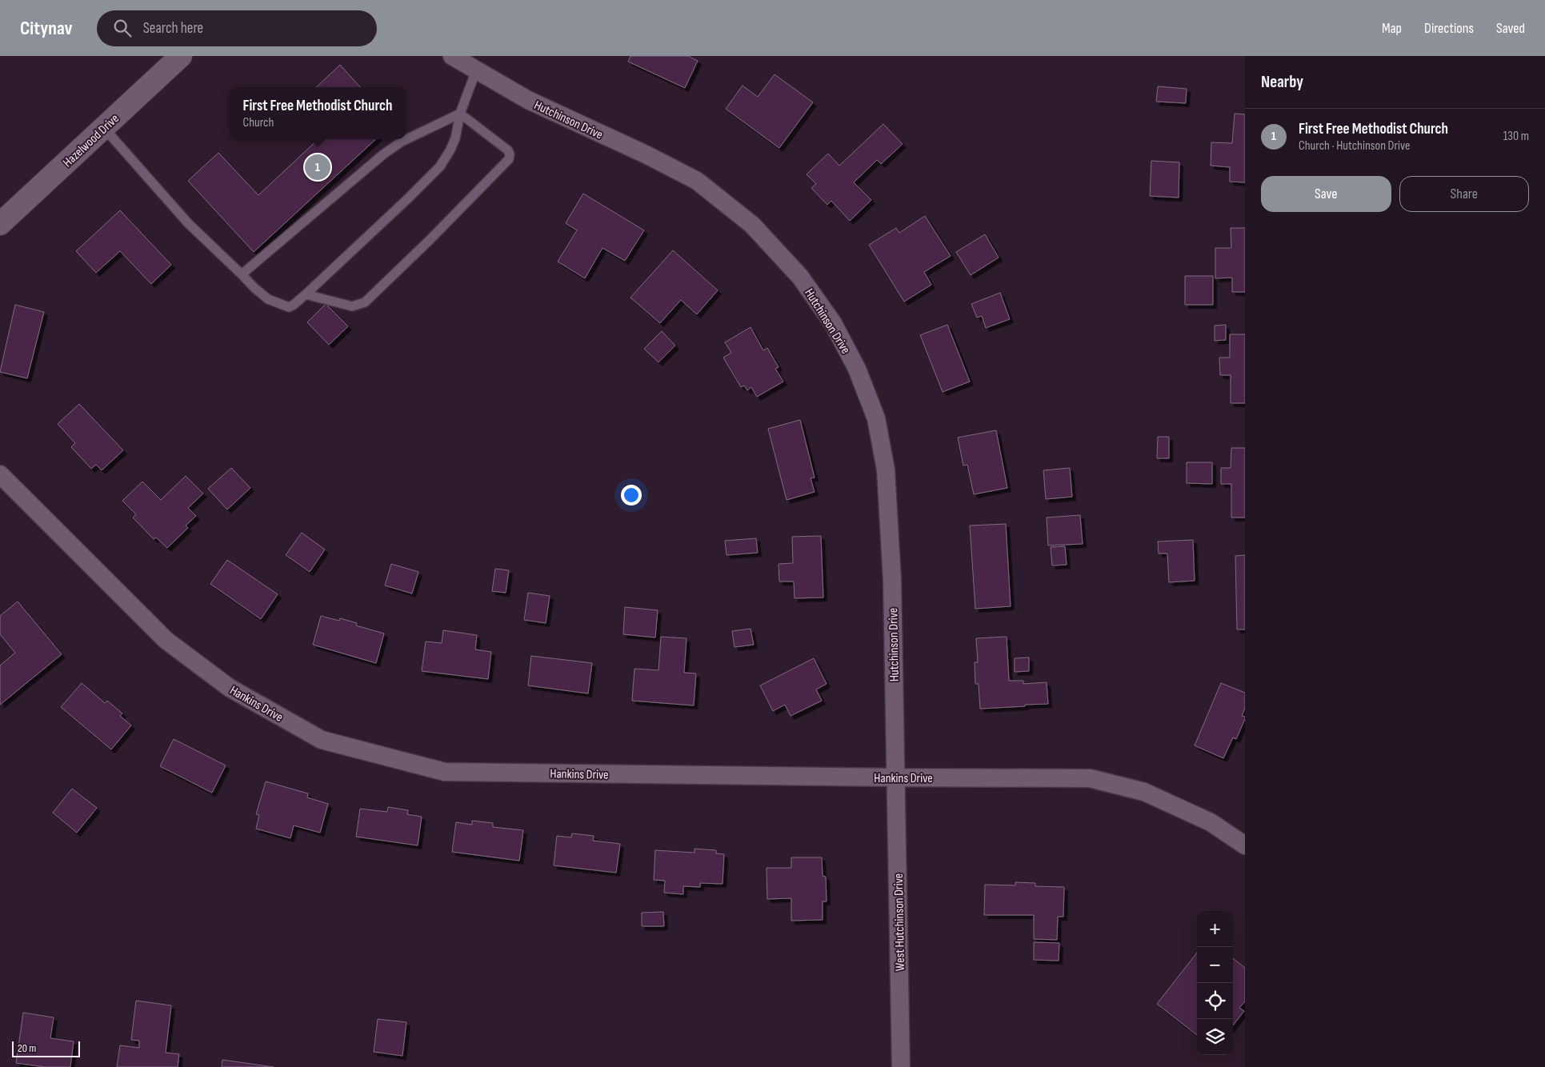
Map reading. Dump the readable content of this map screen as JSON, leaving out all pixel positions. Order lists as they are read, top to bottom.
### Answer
{
  "streets": {
    "street": [
      "Hutchinson Drive",
      "Hazelwood Drive",
      "Hankins Drive",
      "West Hutchinson Drive"
    ]
  },
  "crossings": [
    ["Hutchinson Drive", "Hankins Drive"],
    ["Hutchinson Drive", "West Hutchinson Drive"],
    ["Hankins Drive", "West Hutchinson Drive"]
  ],
  "scale_bar": "20 m",
  "page": {
    "header": "Citynav",
    "search": "Search here",
    "nav": ["Map", "Directions", "Saved"],
    "heading": "Nearby",
    "popup": ["First Free Methodist Church", "Church"],
    "list": [
      {
        "mark": "1",
        "name": "First Free Methodist Church",
        "note": "Church · Hutchinson Drive",
        "value": "130 m"
      }
    ],
    "pins": "1",
    "buttons": ["Save", "Share"],
    "map_buttons": ["+", "−"],
    "scale": "20 m"
  }
}
